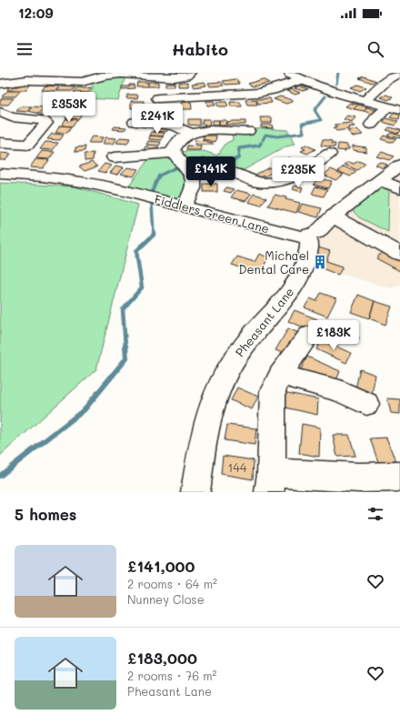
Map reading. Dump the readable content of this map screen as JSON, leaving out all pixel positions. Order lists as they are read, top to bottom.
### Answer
{
  "streets": {
    "street": ["Fiddlers Green Lane", "Pheasant Lane"]
  },
  "crossings": [
    ["Fiddlers Green Lane", "Pheasant Lane"]
  ],
  "places": {
    "building": ["Michael Dental Care"]
  },
  "house_numbers": ["144"],
  "page": {
    "status": "12:09",
    "header": "Habito",
    "price": [
      "£353K",
      "£241K",
      "£141K",
      "£235K",
      "£183K"
    ],
    "heading": "5 homes",
    "list": [
      {
        "name": "£141,000",
        "note": "2 rooms · 64 m² · Nunney Close"
      },
      {
        "name": "£183,000",
        "note": "2 rooms · 76 m² · Pheasant Lane"
      }
    ]
  }
}
